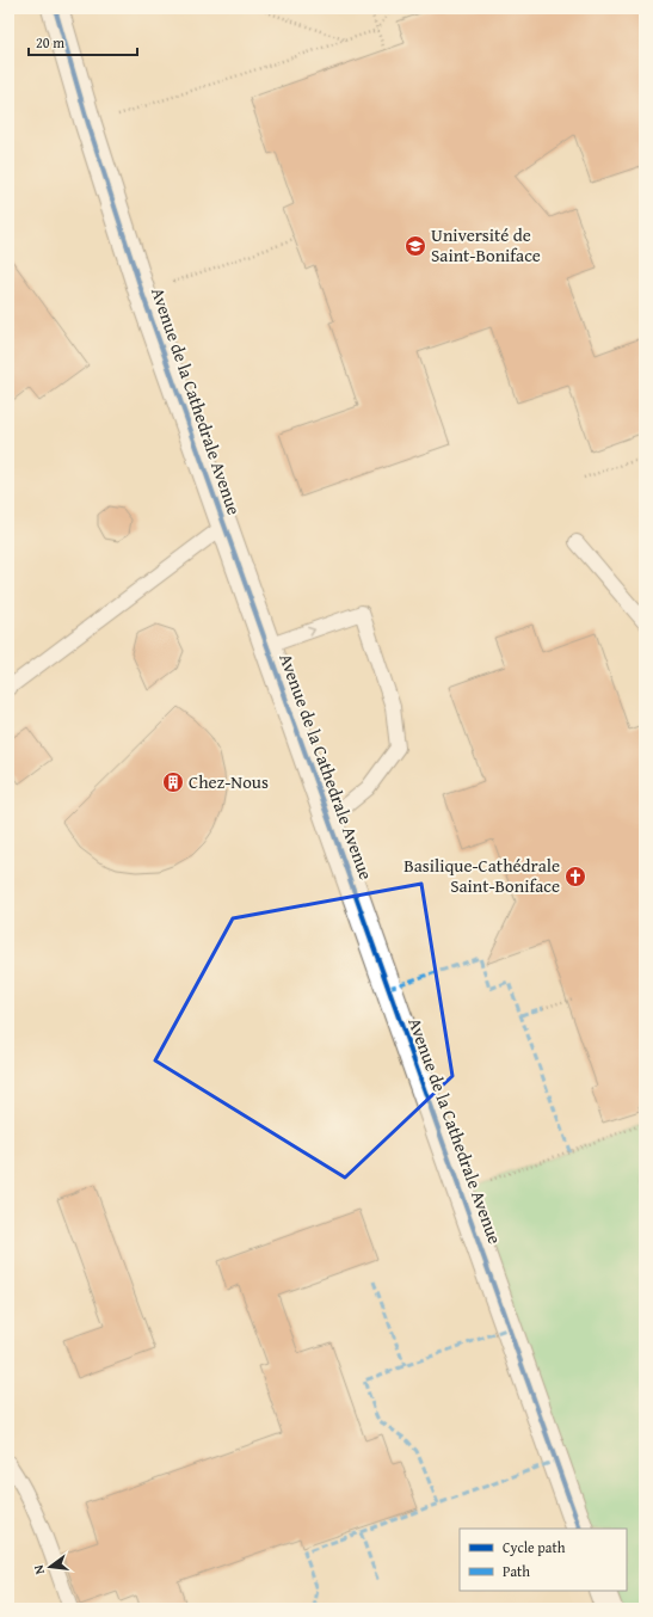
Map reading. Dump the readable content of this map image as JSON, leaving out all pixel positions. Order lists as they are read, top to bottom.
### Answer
{
  "streets": {
    "street": ["Avenue de la Cathedrale Avenue"]
  },
  "places": {
    "school or university": ["Université de Saint-Boniface"],
    "building": ["Chez-Nous"],
    "church": ["Basilique-Cathédrale Saint-Boniface"]
  },
  "legend": ["Cycle path", "Path"],
  "scale_bar": "20 m",
  "north": "left"
}
